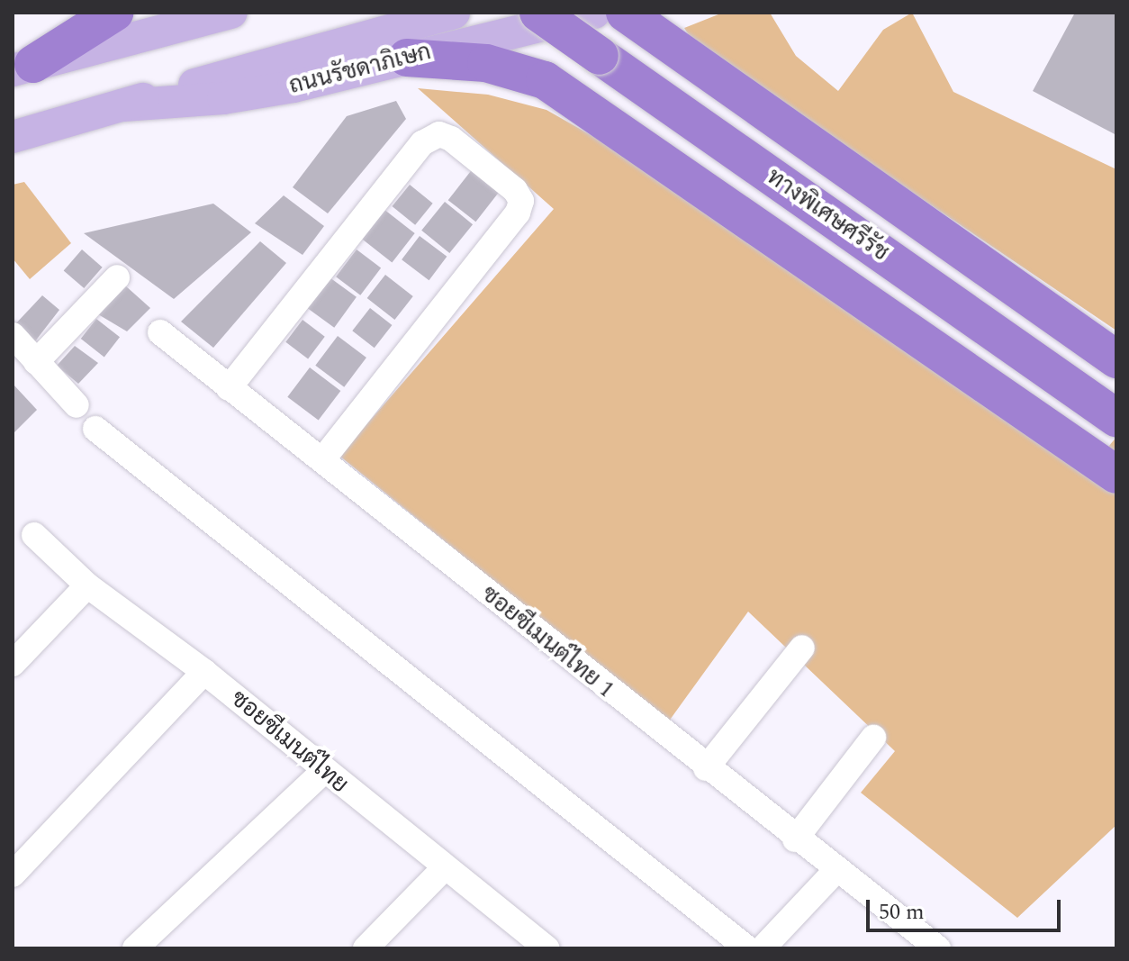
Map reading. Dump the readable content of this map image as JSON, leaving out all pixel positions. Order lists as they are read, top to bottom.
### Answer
{
  "streets": {
    "highway": ["ทางพิเศษศรีรัช"],
    "main road": ["ถนนรัชดาภิเษก"],
    "street": ["ซอยซีเมนต์ไทย 1", "ซอยซีเมนต์ไทย"]
  },
  "scale_bar": "50 m"
}
